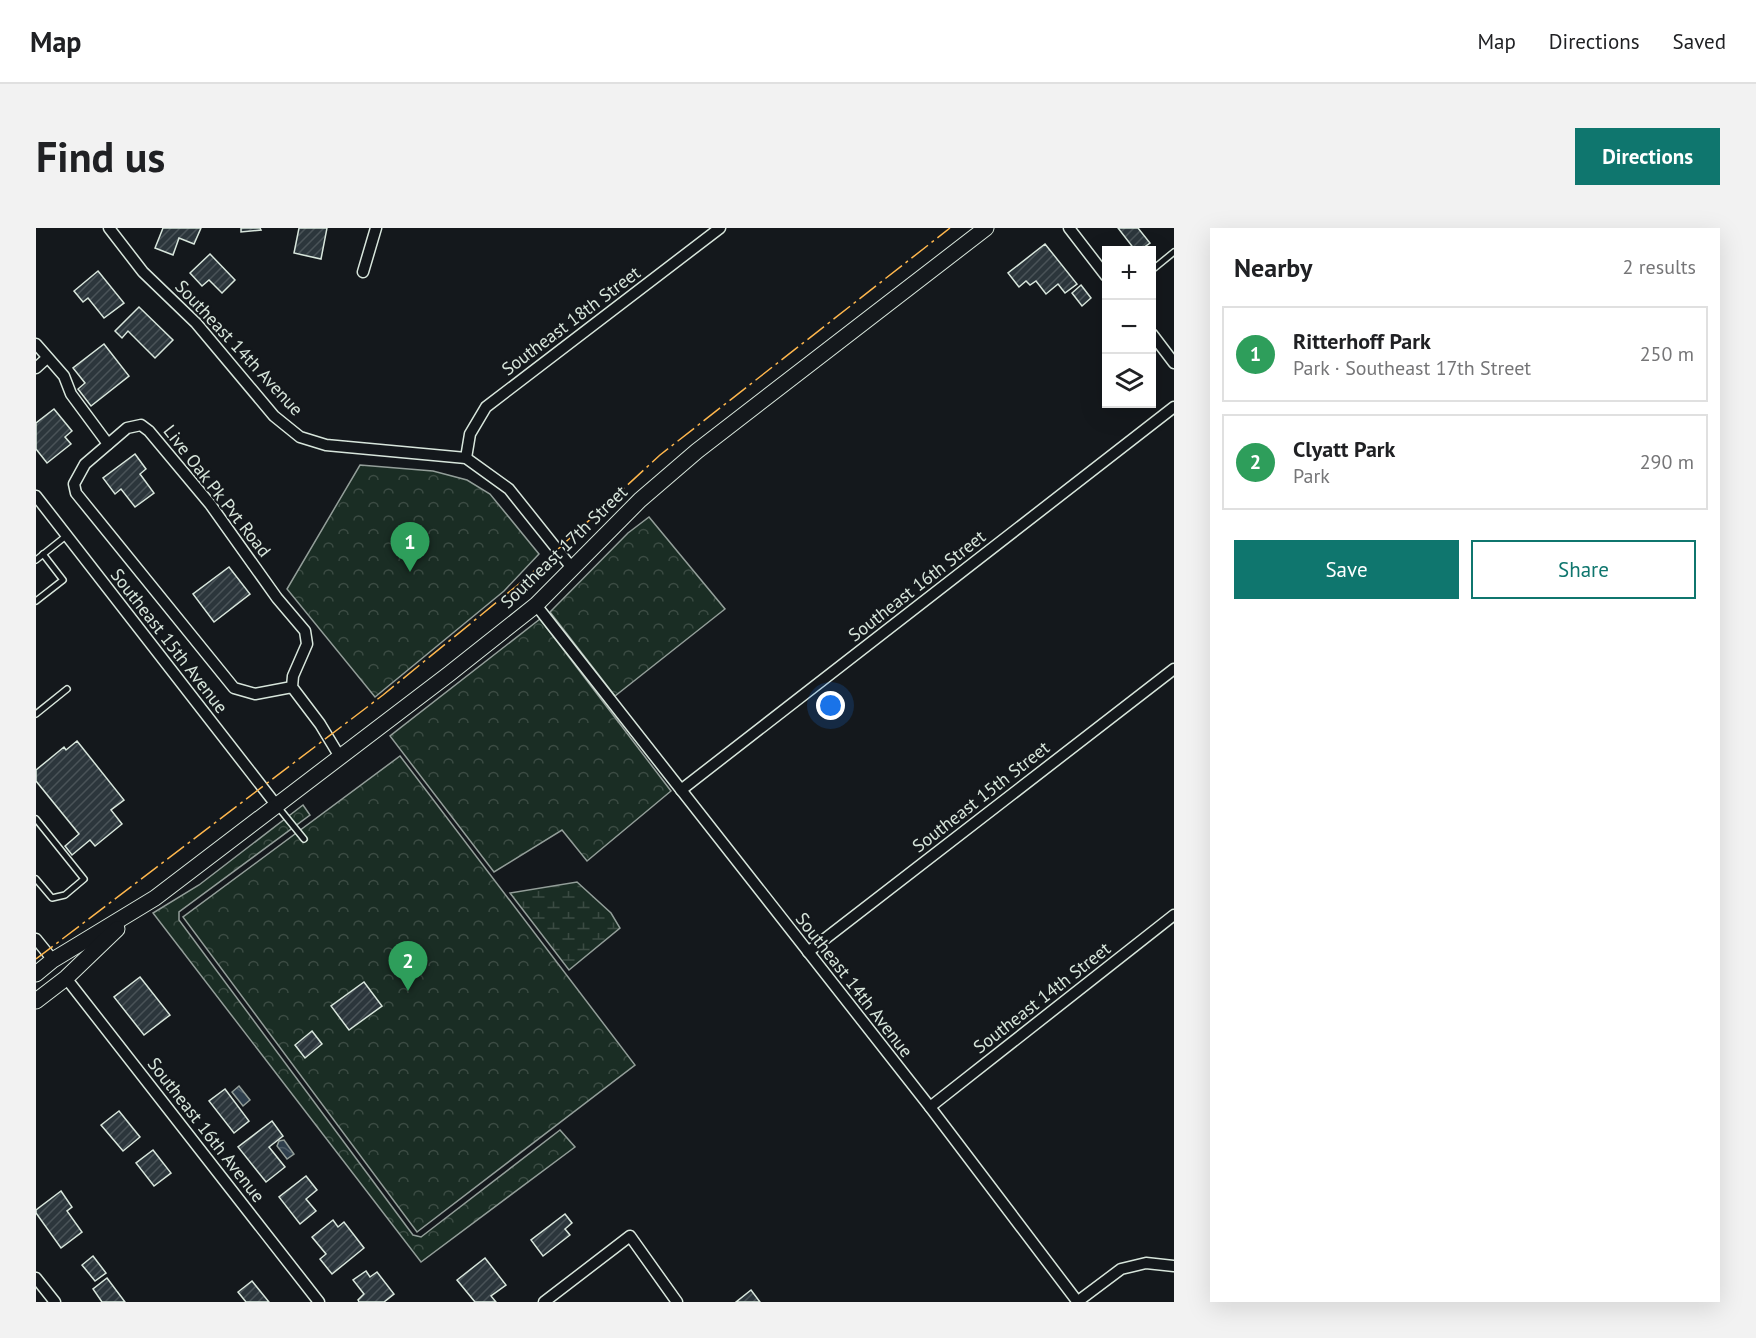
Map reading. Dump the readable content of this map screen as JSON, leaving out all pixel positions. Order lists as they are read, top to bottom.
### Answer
{
  "streets": {
    "main road": ["Southeast 17th Street"],
    "street": [
      "Southeast 18th Street",
      "Southeast 14th Avenue",
      "Live Oak Pk Pvt Road",
      "Southeast 16th Street",
      "Southeast 15th Avenue",
      "Southeast 15th Street",
      "Southeast 14th Street",
      "Southeast 16th Avenue"
    ]
  },
  "crossings": [
    ["Southeast 18th Street", "Southeast 14th Avenue"],
    ["Southeast 14th Avenue", "Southeast 17th Street"],
    ["Southeast 14th Avenue", "Southeast 16th Street"],
    ["Southeast 14th Avenue", "Southeast 15th Street"],
    ["Southeast 14th Avenue", "Southeast 14th Street"],
    ["Southeast 17th Street", "Southeast 15th Avenue"],
    ["Southeast 17th Street", "Southeast 16th Avenue"]
  ],
  "page": {
    "header": "Map",
    "nav": ["Map", "Directions", "Saved"],
    "buttons": [
      "Directions",
      ["Save", "Share"]
    ],
    "title": "Find us",
    "heading": ["Nearby", "2 results"],
    "map_buttons": ["+", "−"],
    "list": [
      {
        "mark": "1",
        "name": "Ritterhoff Park",
        "note": "Park · Southeast 17th Street",
        "value": "250 m"
      },
      {
        "mark": "2",
        "name": "Clyatt Park",
        "note": "Park",
        "value": "290 m"
      }
    ],
    "pins": ["1", "2"]
  }
}
